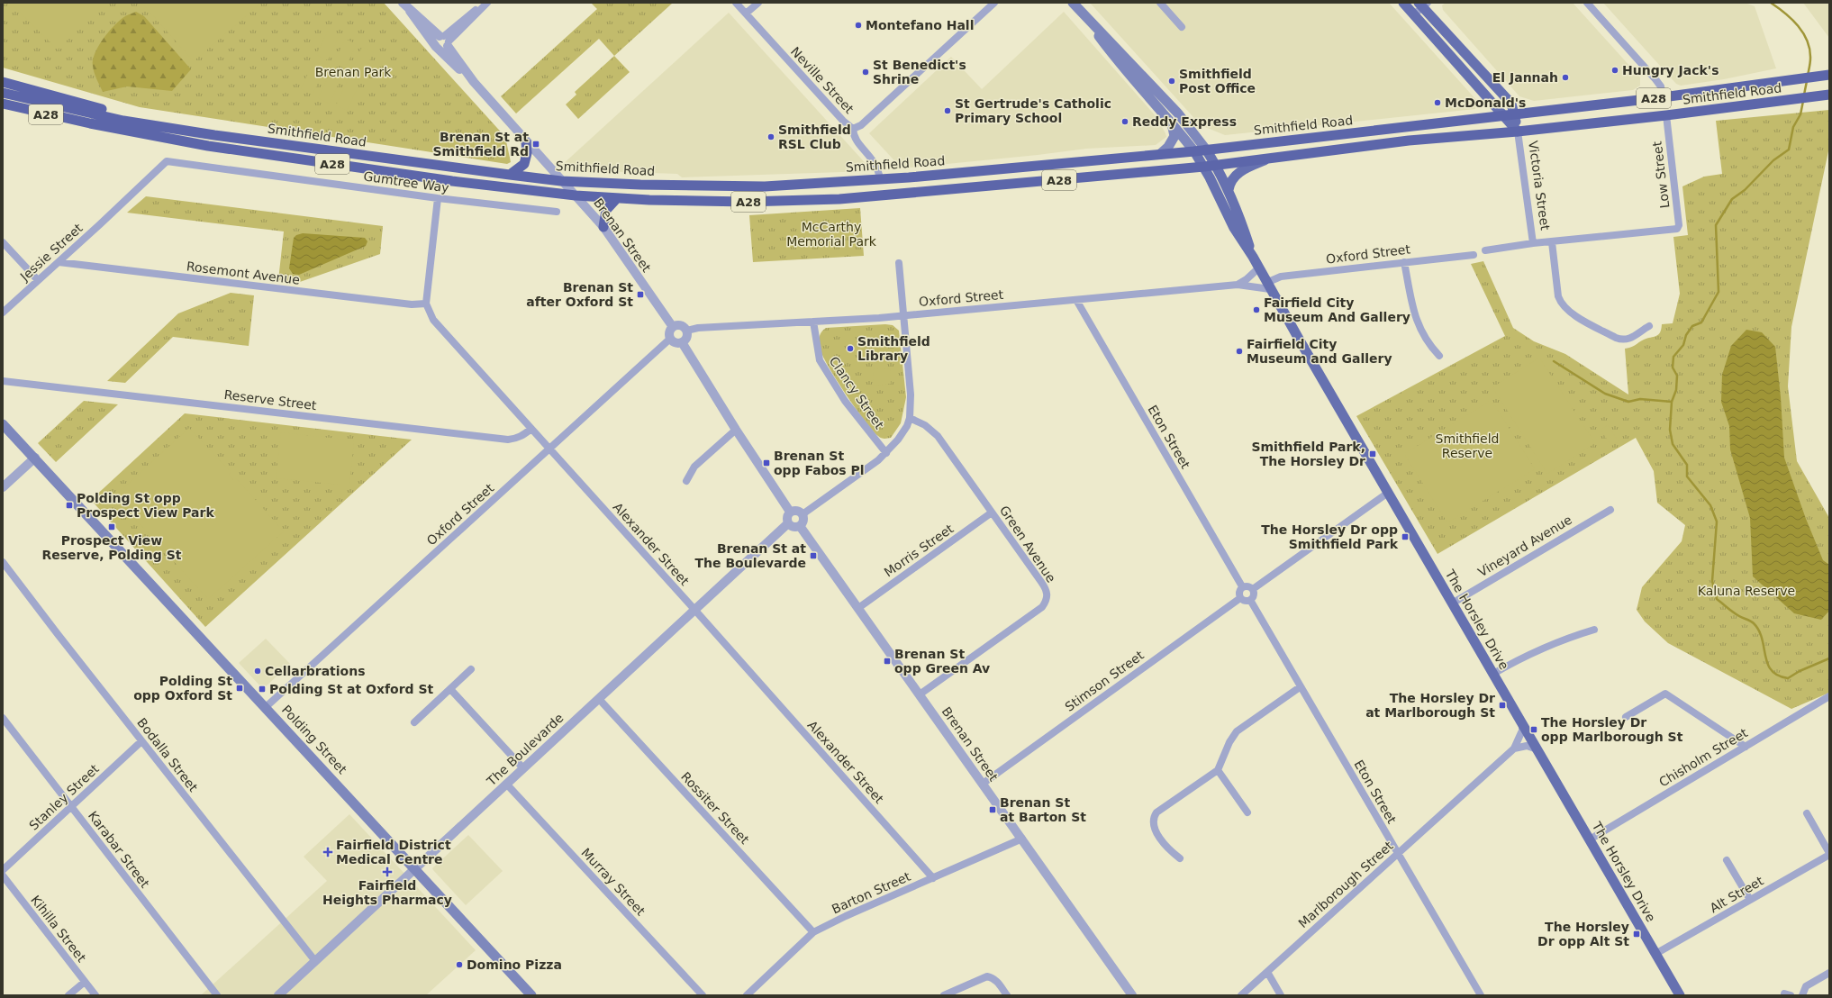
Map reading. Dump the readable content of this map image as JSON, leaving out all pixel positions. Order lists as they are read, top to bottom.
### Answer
{
  "streets": {
    "highway": ["Smithfield Road", "A28"],
    "main road": ["Victoria Street", "The Horsley Drive", "Polding Street"],
    "street": [
      "Neville Street",
      "Low Street",
      "Gumtree Way",
      "Brenan Street",
      "Jessie Street",
      "Oxford Street",
      "Rosemont Avenue",
      "Clancy Street",
      "Reserve Street",
      "Eton Street",
      "Alexander Street",
      "Green Avenue",
      "Vineyard Avenue",
      "Morris Street",
      "Stimson Street",
      "The Boulevarde",
      "Bodalla Street",
      "Chisholm Street",
      "Stanley Street",
      "Rossiter Street",
      "Karabar Street",
      "Murray Street",
      "Marlborough Street",
      "Barton Street",
      "Alt Street",
      "Kihilla Street"
    ]
  },
  "crossings": [
    ["Neville Street", "Smithfield Road"],
    ["Smithfield Road", "Low Street"],
    ["Smithfield Road", "Victoria Street"],
    ["Smithfield Road", "Brenan Street"],
    ["Smithfield Road", "The Horsley Drive"],
    ["Gumtree Way", "Jessie Street"],
    ["Brenan Street", "Oxford Street"],
    ["Brenan Street", "Green Avenue"],
    ["Brenan Street", "Morris Street"],
    ["Brenan Street", "Stimson Street"],
    ["Brenan Street", "The Boulevarde"],
    ["Brenan Street", "Barton Street"],
    ["Jessie Street", "Rosemont Avenue"],
    ["Oxford Street", "Clancy Street"],
    ["Oxford Street", "Eton Street"],
    ["Oxford Street", "Alexander Street"],
    ["Oxford Street", "The Horsley Drive"],
    ["Oxford Street", "Polding Street"],
    ["Rosemont Avenue", "Alexander Street"],
    ["Reserve Street", "Alexander Street"],
    ["Eton Street", "Stimson Street"],
    ["Eton Street", "Marlborough Street"],
    ["Alexander Street", "The Boulevarde"],
    ["Alexander Street", "Barton Street"],
    ["Green Avenue", "Morris Street"],
    ["Vineyard Avenue", "The Horsley Drive"],
    ["The Horsley Drive", "Chisholm Street"],
    ["The Horsley Drive", "Marlborough Street"],
    ["The Horsley Drive", "Alt Street"],
    ["Polding Street", "The Boulevarde"],
    ["The Boulevarde", "Bodalla Street"],
    ["The Boulevarde", "Rossiter Street"],
    ["The Boulevarde", "Murray Street"],
    ["Bodalla Street", "Stanley Street"],
    ["Stanley Street", "Karabar Street"],
    ["Rossiter Street", "Barton Street"]
  ],
  "parks": [
    "Brenan Park",
    "McCarthy Memorial Park",
    "Smithfield Reserve",
    "Kaluna Reserve"
  ],
  "places": {
    "other": [
      "Montefano Hall",
      "Hungry Jack's",
      "St Benedict's Shrine",
      "El Jannah",
      "Smithfield Post Office",
      "McDonald's",
      "St Gertrude's Catholic Primary School",
      "Reddy Express",
      "Smithfield RSL Club",
      "Fairfield City Museum And Gallery",
      "Smithfield Library",
      "Fairfield City Museum and Gallery",
      "Cellarbrations",
      "Domino Pizza"
    ],
    "transit": [
      "Brenan St at Smithfield Rd",
      "Brenan St after Oxford St",
      "Smithfield Park, The Horsley Dr",
      "Brenan St opp Fabos Pl",
      "Polding St opp Prospect View Park",
      "Prospect View Reserve, Polding St",
      "The Horsley Dr opp Smithfield Park",
      "Brenan St at The Boulevarde",
      "Brenan St opp Green Av",
      "Polding St opp Oxford St",
      "Polding St at Oxford St",
      "The Horsley Dr at Marlborough St",
      "The Horsley Dr opp Marlborough St",
      "Brenan St at Barton St",
      "The Horsley Dr opp Alt St"
    ],
    "health": ["Fairfield District Medical Centre", "Fairfield Heights Pharmacy"]
  }
}
